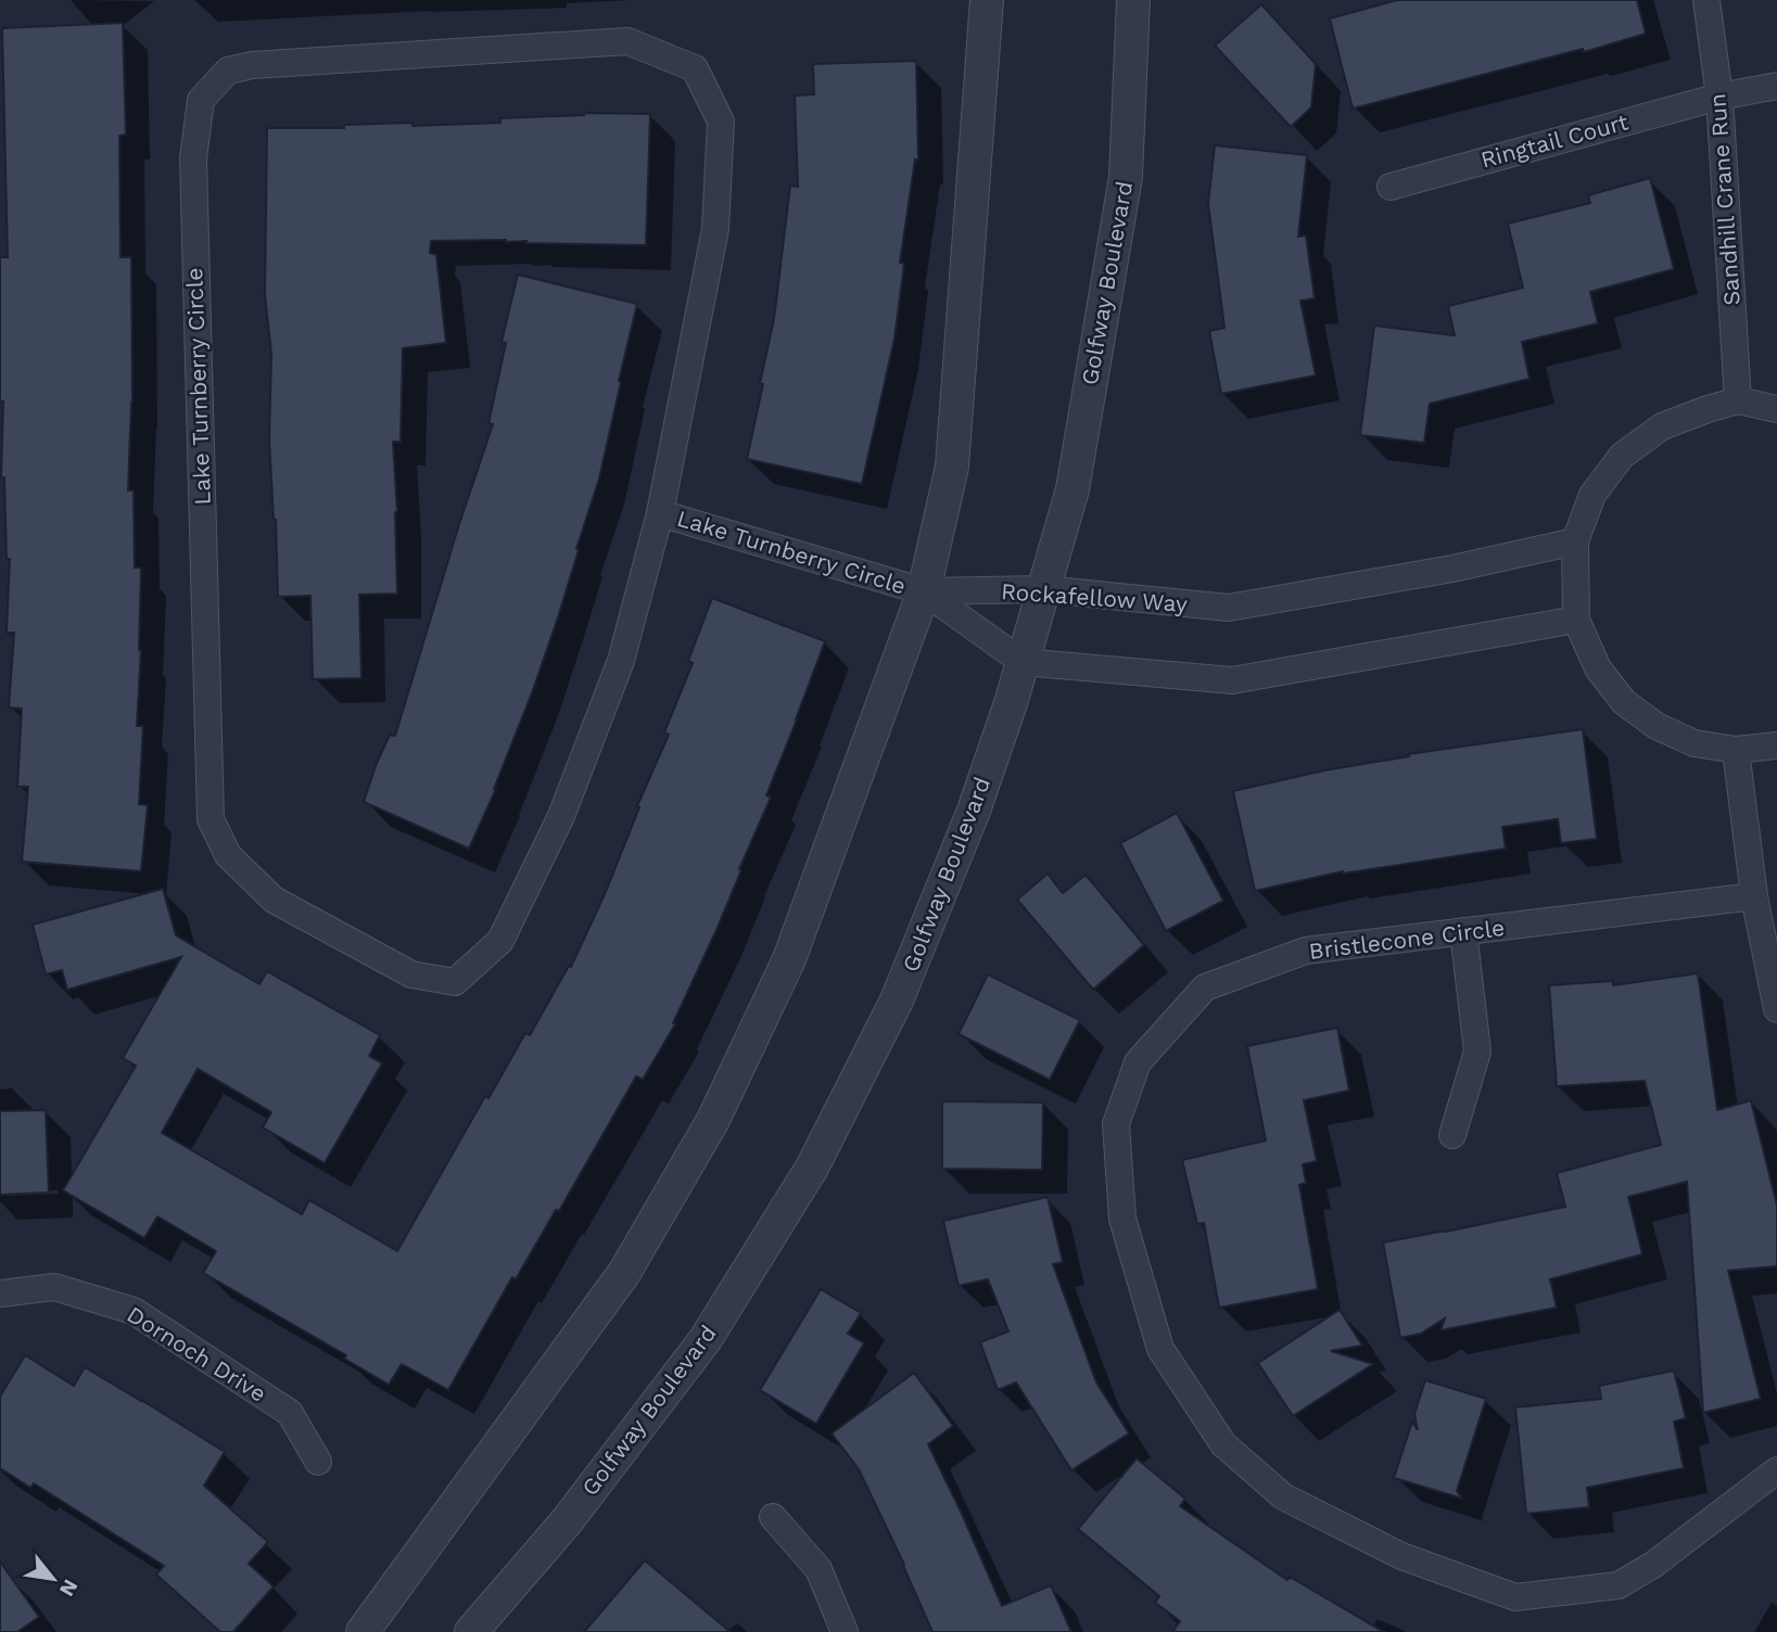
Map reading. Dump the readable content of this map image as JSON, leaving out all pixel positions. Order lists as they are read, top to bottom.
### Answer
{
  "streets": {
    "street": [
      "Ringtail Court",
      "Sandhill Crane Run",
      "Golfway Boulevard",
      "Lake Turnberry Circle",
      "Rockafellow Way",
      "Bristlecone Circle",
      "Dornoch Drive"
    ]
  },
  "crossings": [
    ["Ringtail Court", "Sandhill Crane Run"],
    ["Golfway Boulevard", "Rockafellow Way"],
    ["Lake Turnberry Circle", "Rockafellow Way"]
  ],
  "north": "bottom right"
}
